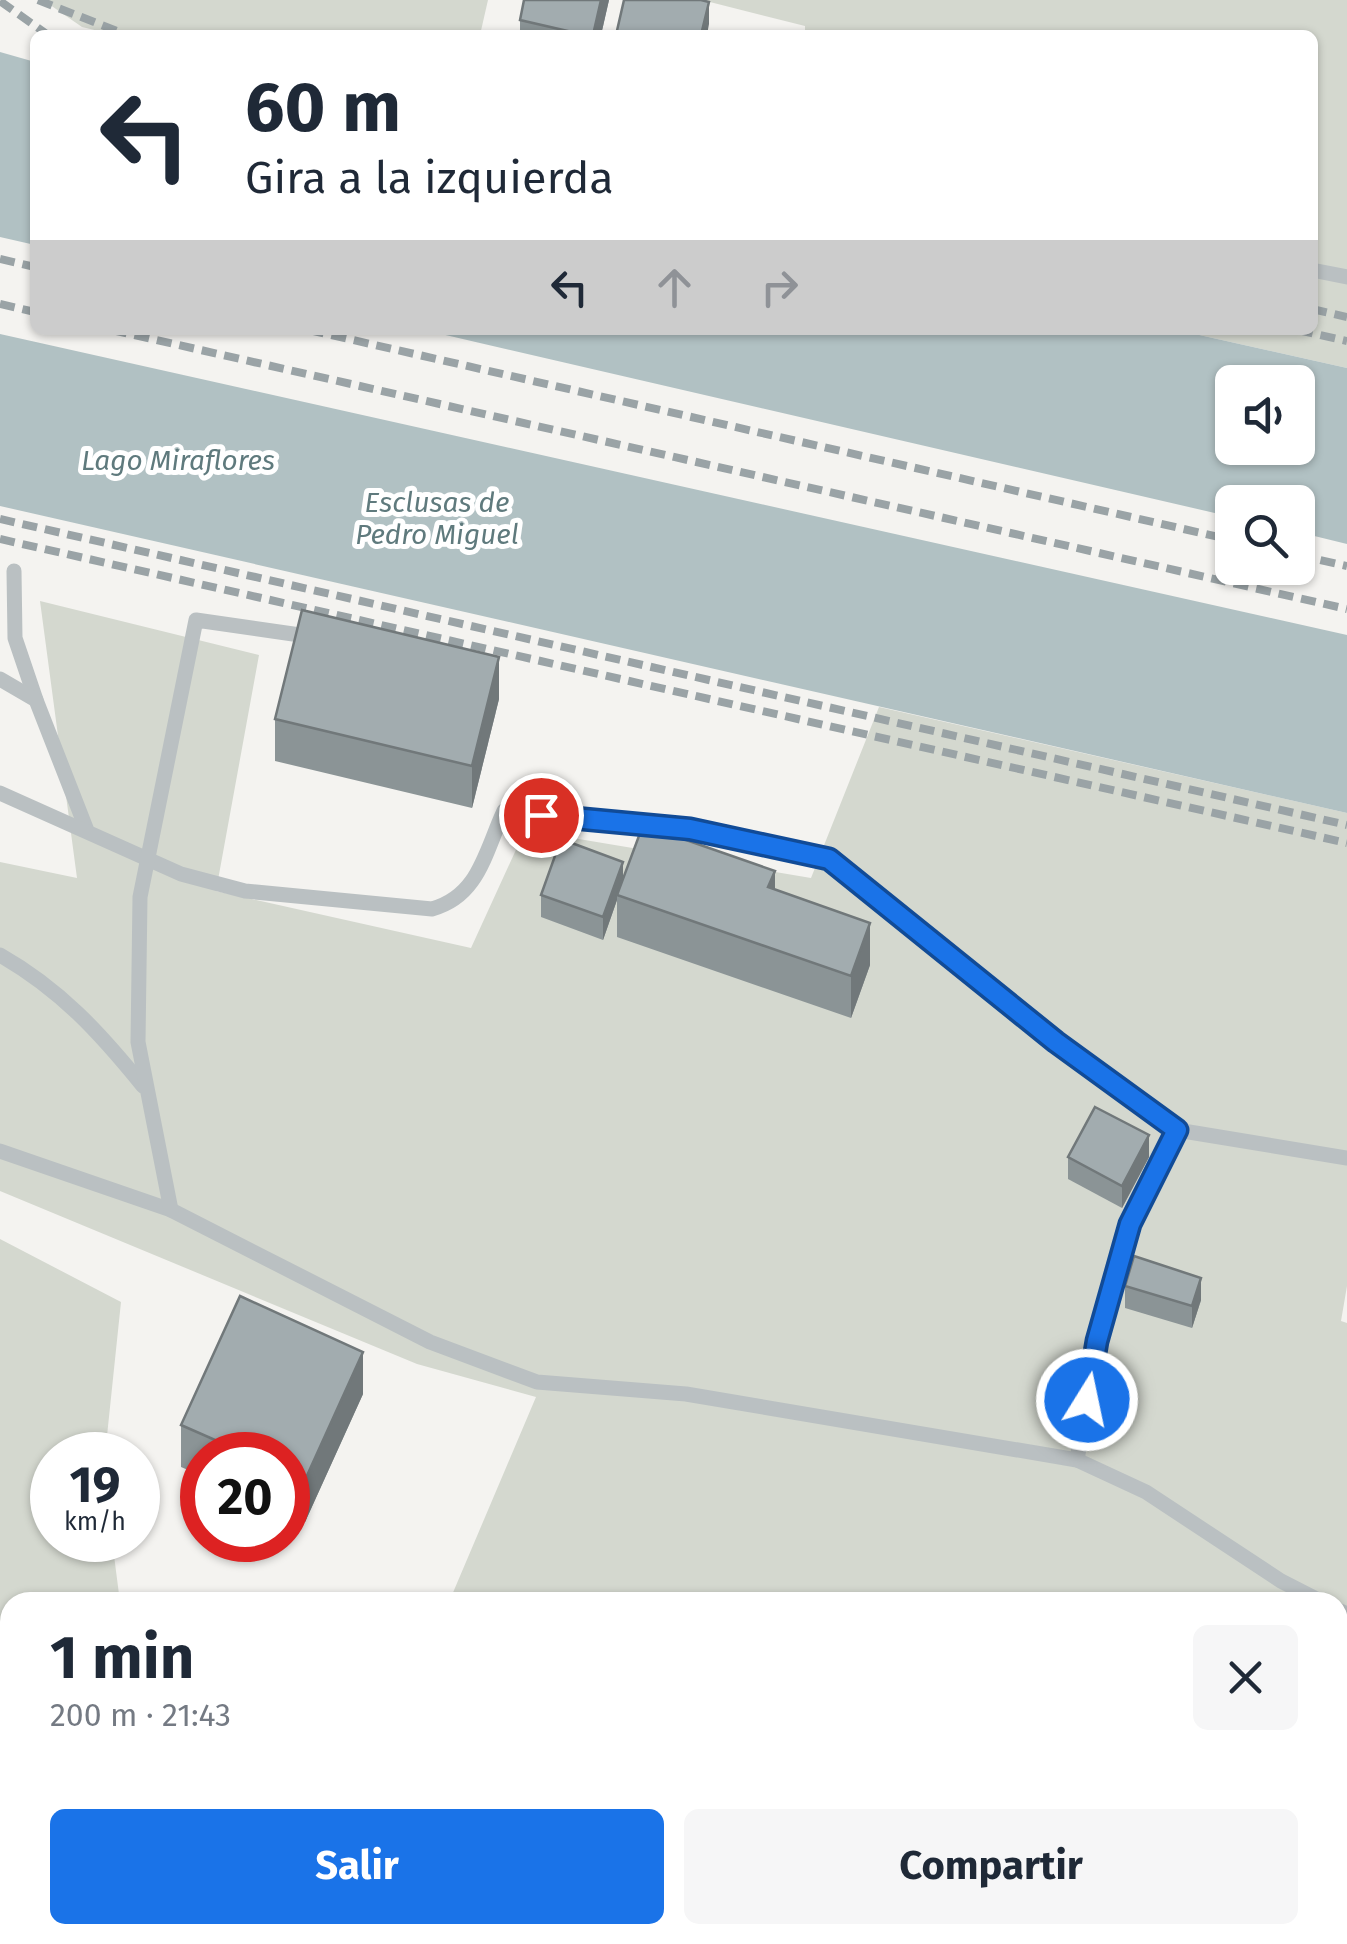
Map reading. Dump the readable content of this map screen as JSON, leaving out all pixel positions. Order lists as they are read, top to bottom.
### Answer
{
  "water": ["Lago Miraflores", "Esclusas de Pedro Miguel"],
  "page": {
    "turn": ["60 m", "Gira a la izquierda"],
    "speed": "19 km/h",
    "limit": "20",
    "heading": ["1 min", "200 m · 21:43"],
    "buttons": ["Salir", "Compartir"]
  }
}
